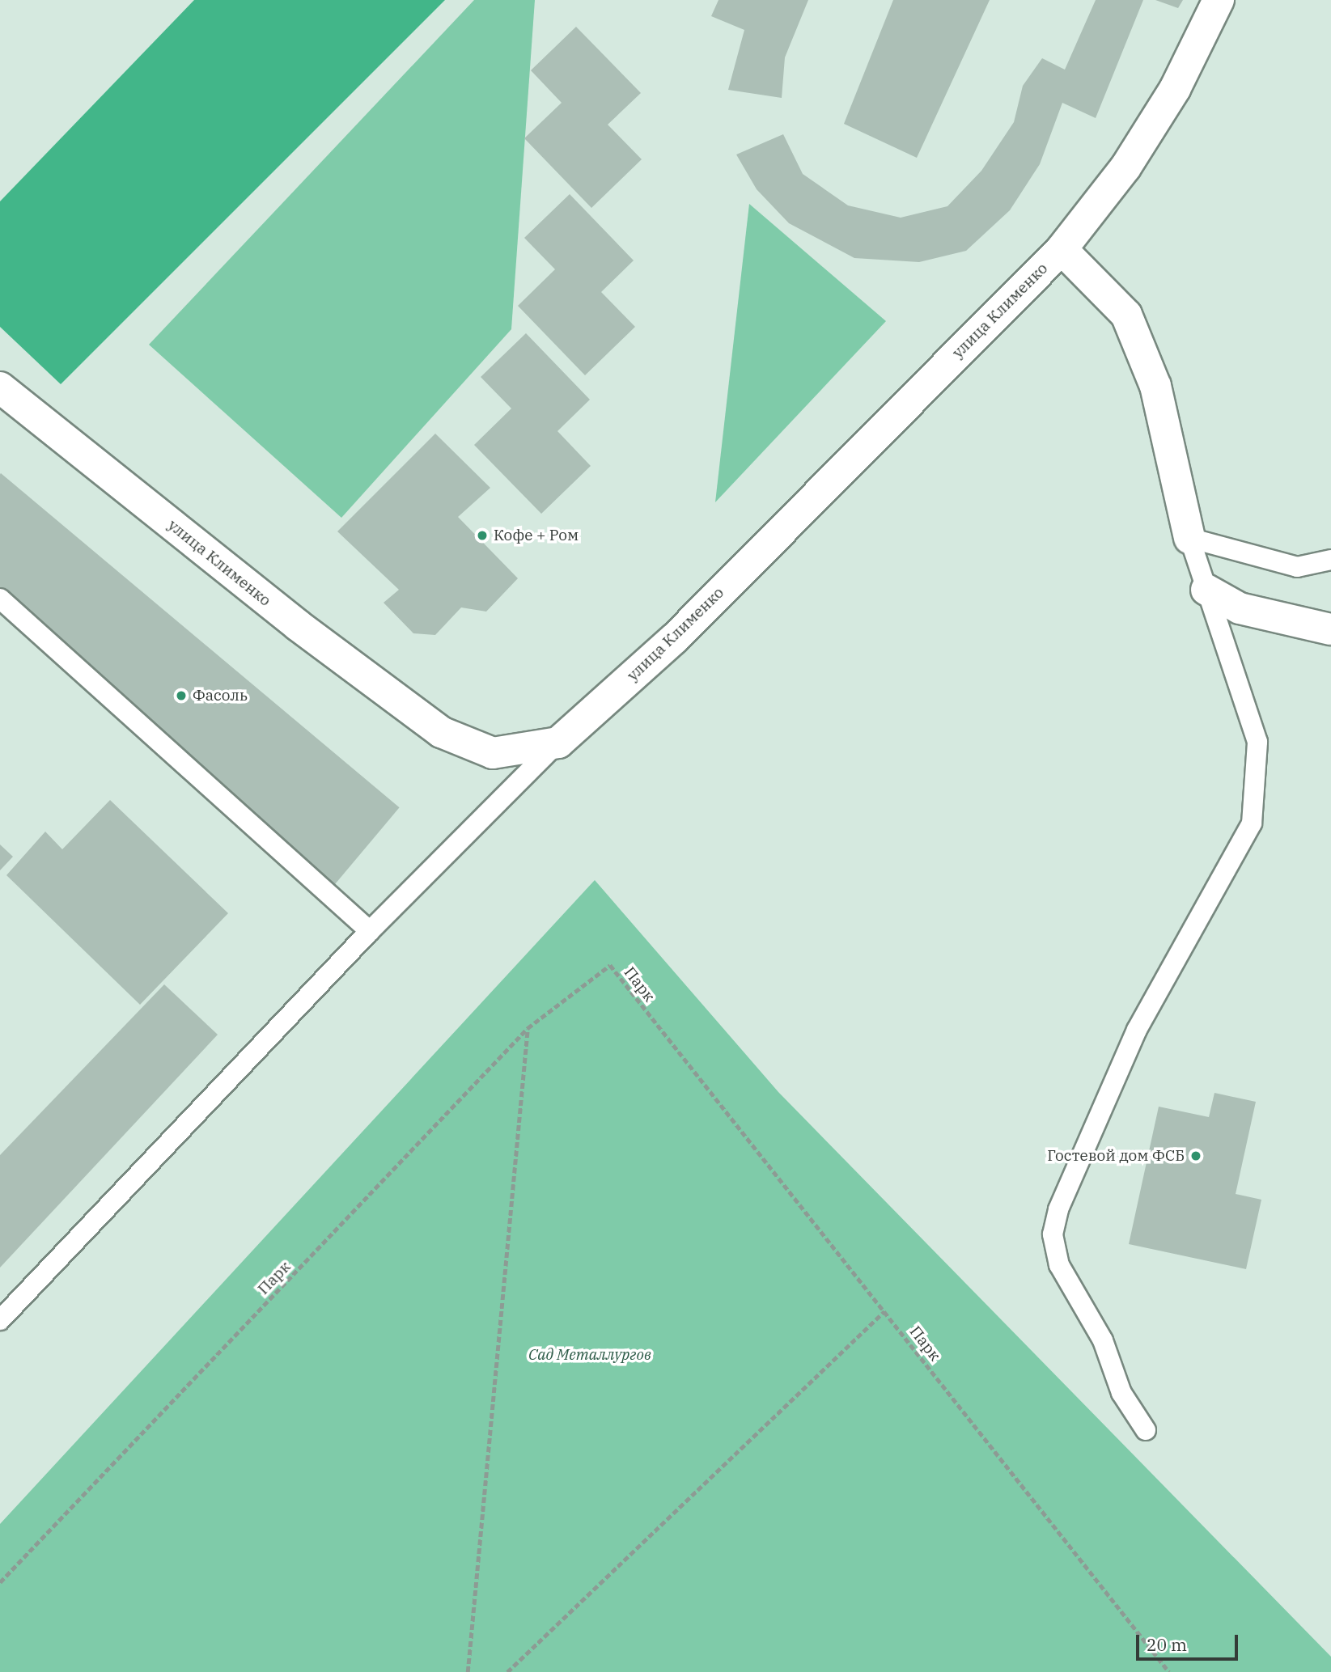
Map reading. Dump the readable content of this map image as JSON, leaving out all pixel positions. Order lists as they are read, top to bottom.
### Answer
{
  "streets": {
    "street": ["улица Клименко"],
    "path": ["Парк"]
  },
  "parks": ["Сад Металлургов"],
  "places": ["Кофе + Ром", "Фасоль", "Гостевой дом ФСБ"],
  "scale_bar": "20 m"
}
